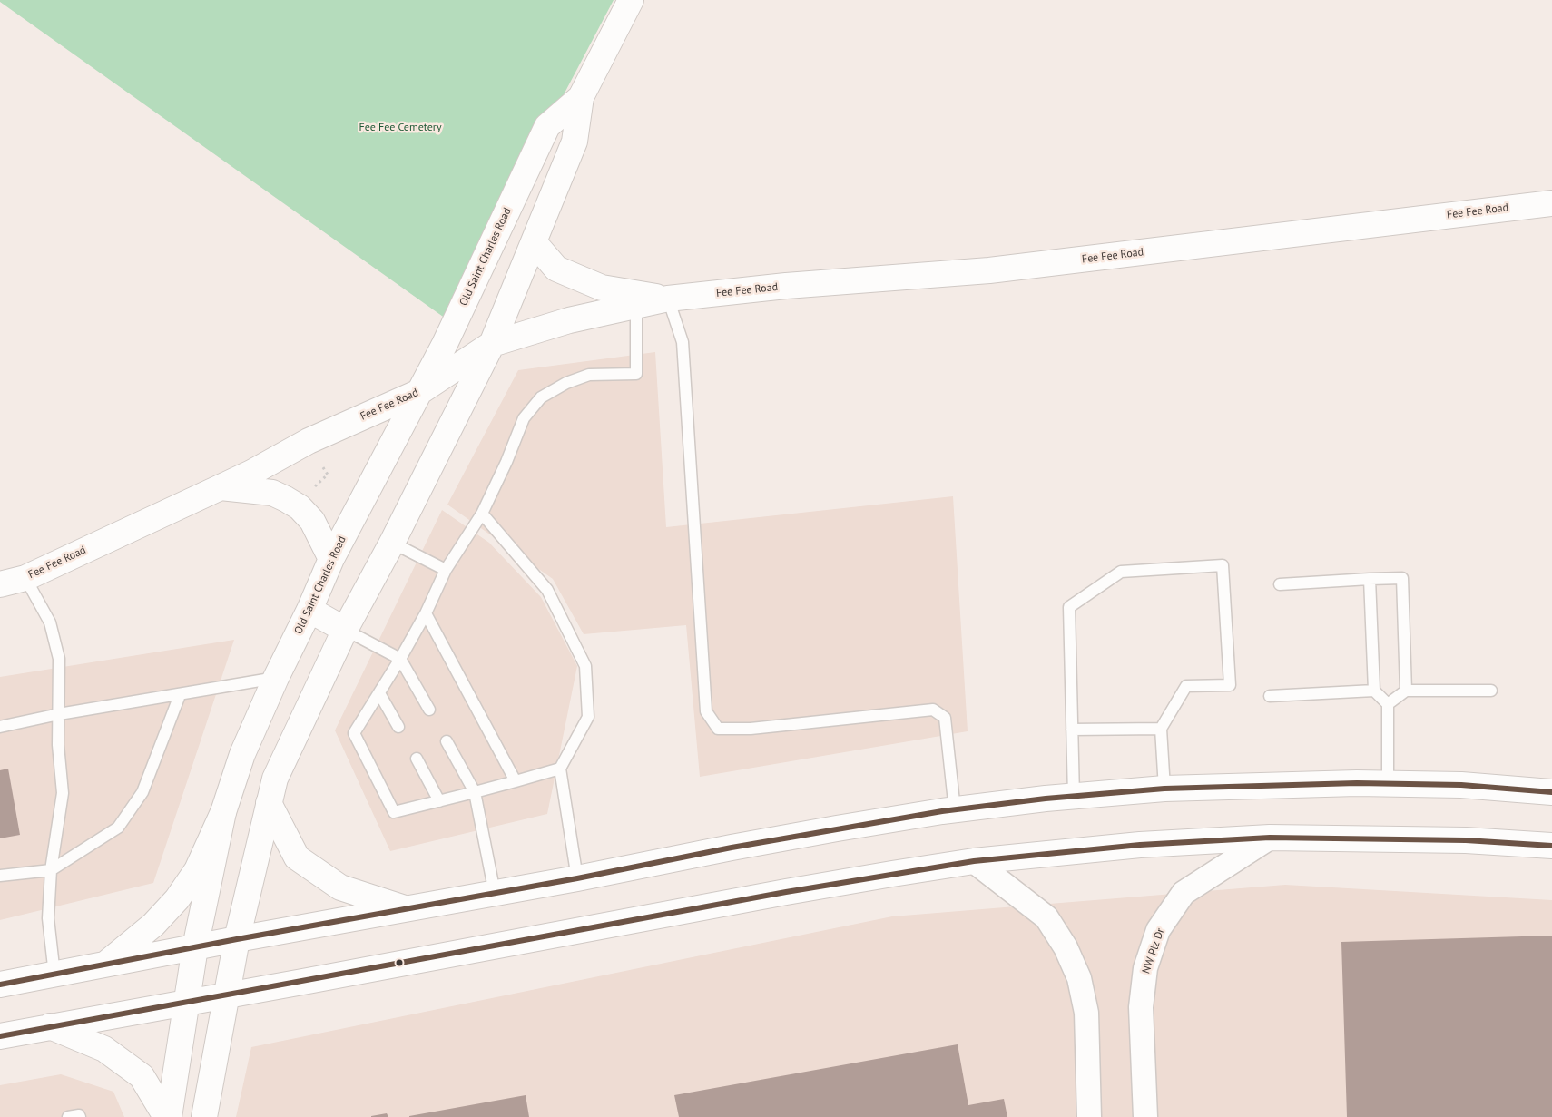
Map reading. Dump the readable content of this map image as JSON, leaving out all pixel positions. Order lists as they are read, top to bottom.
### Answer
{
  "streets": {
    "main road": ["Fee Fee Road", "Old Saint Charles Road"],
    "street": ["NW Plz Dr"]
  },
  "crossings": [
    ["Fee Fee Road", "Old Saint Charles Road"]
  ],
  "parks": ["Fee Fee Cemetery"]
}
